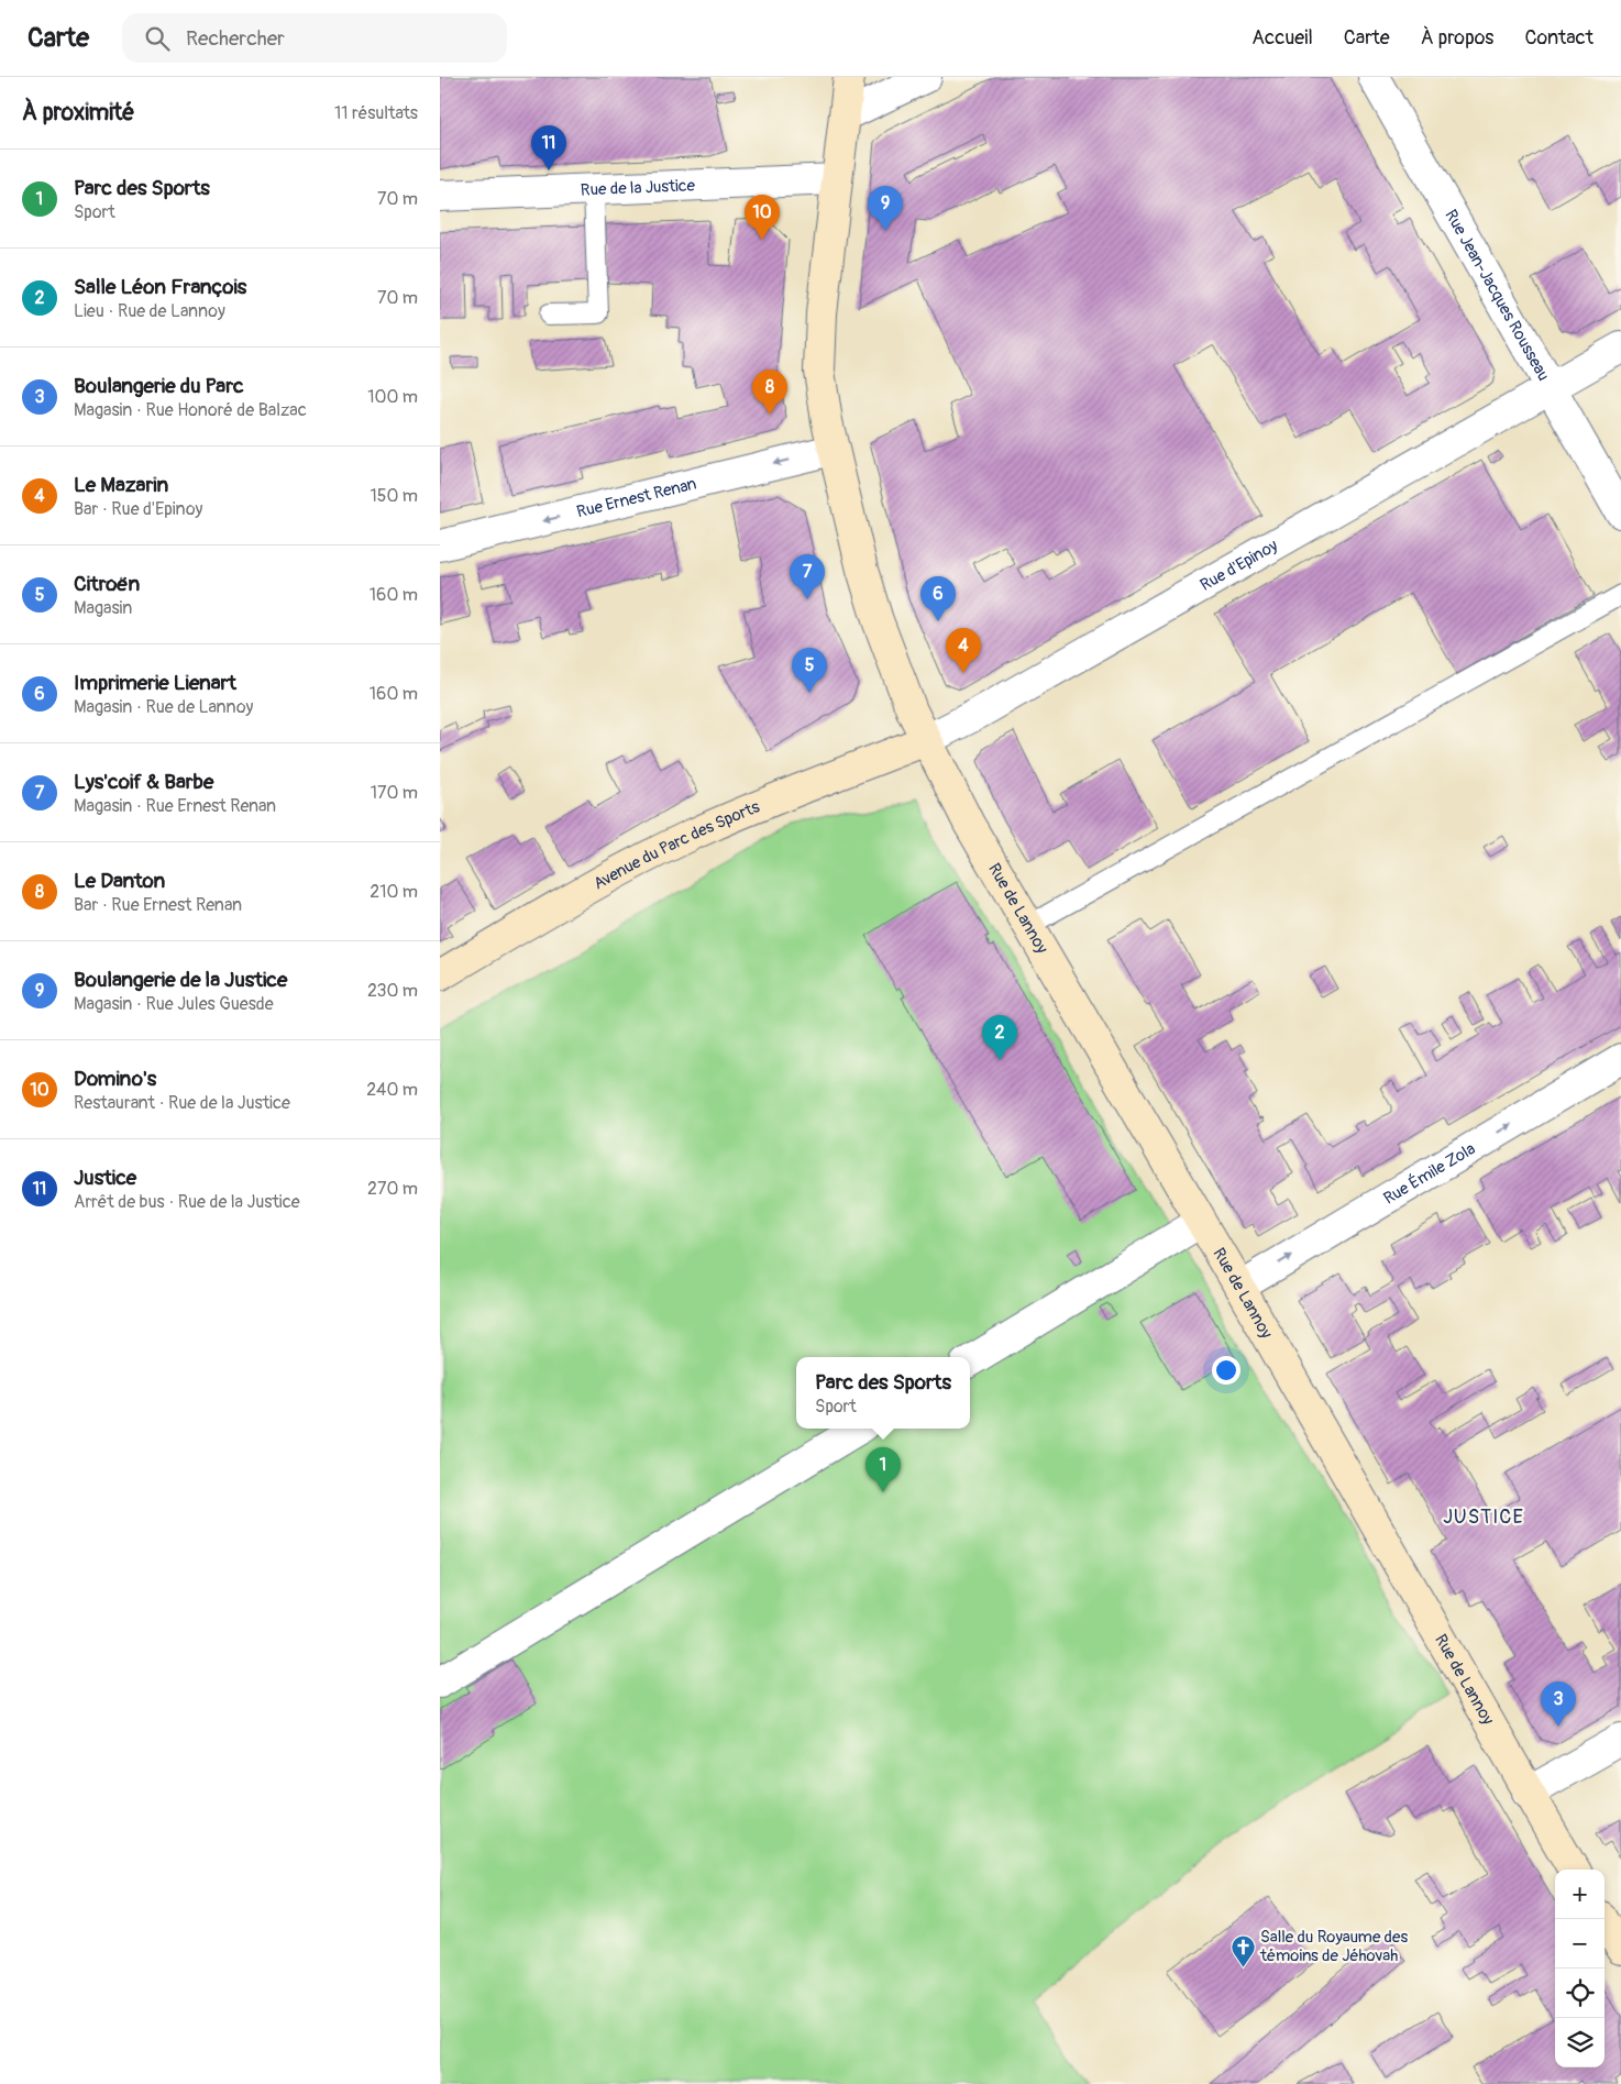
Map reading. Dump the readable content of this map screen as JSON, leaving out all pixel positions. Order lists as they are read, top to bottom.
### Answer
{
  "streets": {
    "main road": ["Avenue du Parc des Sports", "Rue de Lannoy"],
    "street": [
      "Rue de la Justice",
      "Rue Jean-Jacques Rousseau",
      "Rue Ernest Renan",
      "Rue d'Epinoy",
      "Rue Émile Zola"
    ]
  },
  "crossings": [
    ["Rue de la Justice", "Rue de Lannoy"],
    ["Rue Jean-Jacques Rousseau", "Rue d'Epinoy"],
    ["Rue Ernest Renan", "Rue de Lannoy"],
    ["Rue d'Epinoy", "Avenue du Parc des Sports"],
    ["Rue d'Epinoy", "Rue de Lannoy"],
    ["Avenue du Parc des Sports", "Rue de Lannoy"],
    ["Rue de Lannoy", "Rue Émile Zola"]
  ],
  "one_way": ["Rue Ernest Renan", "Rue Émile Zola"],
  "districts": ["JUSTICE"],
  "places": {
    "church": ["Salle du Royaume des témoins de Jéhovah"]
  },
  "page": {
    "header": "Carte",
    "search": "Rechercher",
    "nav": [
      "Accueil",
      "Carte",
      "À propos",
      "Contact"
    ],
    "heading": ["À proximité", "11 résultats"],
    "pins": [
      "11",
      "9",
      "10",
      "8",
      "7",
      "6",
      "4",
      "5",
      "2",
      "1",
      "3"
    ],
    "list": [
      {
        "mark": "1",
        "name": "Parc des Sports",
        "note": "Sport",
        "value": "70 m"
      },
      {
        "mark": "2",
        "name": "Salle Léon François",
        "note": "Lieu · Rue de Lannoy",
        "value": "70 m"
      },
      {
        "mark": "3",
        "name": "Boulangerie du Parc",
        "note": "Magasin · Rue Honoré de Balzac",
        "value": "100 m"
      },
      {
        "mark": "4",
        "name": "Le Mazarin",
        "note": "Bar · Rue d'Epinoy",
        "value": "150 m"
      },
      {
        "mark": "5",
        "name": "Citroën",
        "note": "Magasin",
        "value": "160 m"
      },
      {
        "mark": "6",
        "name": "Imprimerie Lienart",
        "note": "Magasin · Rue de Lannoy",
        "value": "160 m"
      },
      {
        "mark": "7",
        "name": "Lys'coif & Barbe",
        "note": "Magasin · Rue Ernest Renan",
        "value": "170 m"
      },
      {
        "mark": "8",
        "name": "Le Danton",
        "note": "Bar · Rue Ernest Renan",
        "value": "210 m"
      },
      {
        "mark": "9",
        "name": "Boulangerie de la Justice",
        "note": "Magasin · Rue Jules Guesde",
        "value": "230 m"
      },
      {
        "mark": "10",
        "name": "Domino's",
        "note": "Restaurant · Rue de la Justice",
        "value": "240 m"
      },
      {
        "mark": "11",
        "name": "Justice",
        "note": "Arrêt de bus · Rue de la Justice",
        "value": "270 m"
      }
    ],
    "popup": ["Parc des Sports", "Sport"],
    "map_buttons": ["+", "−"]
  }
}
